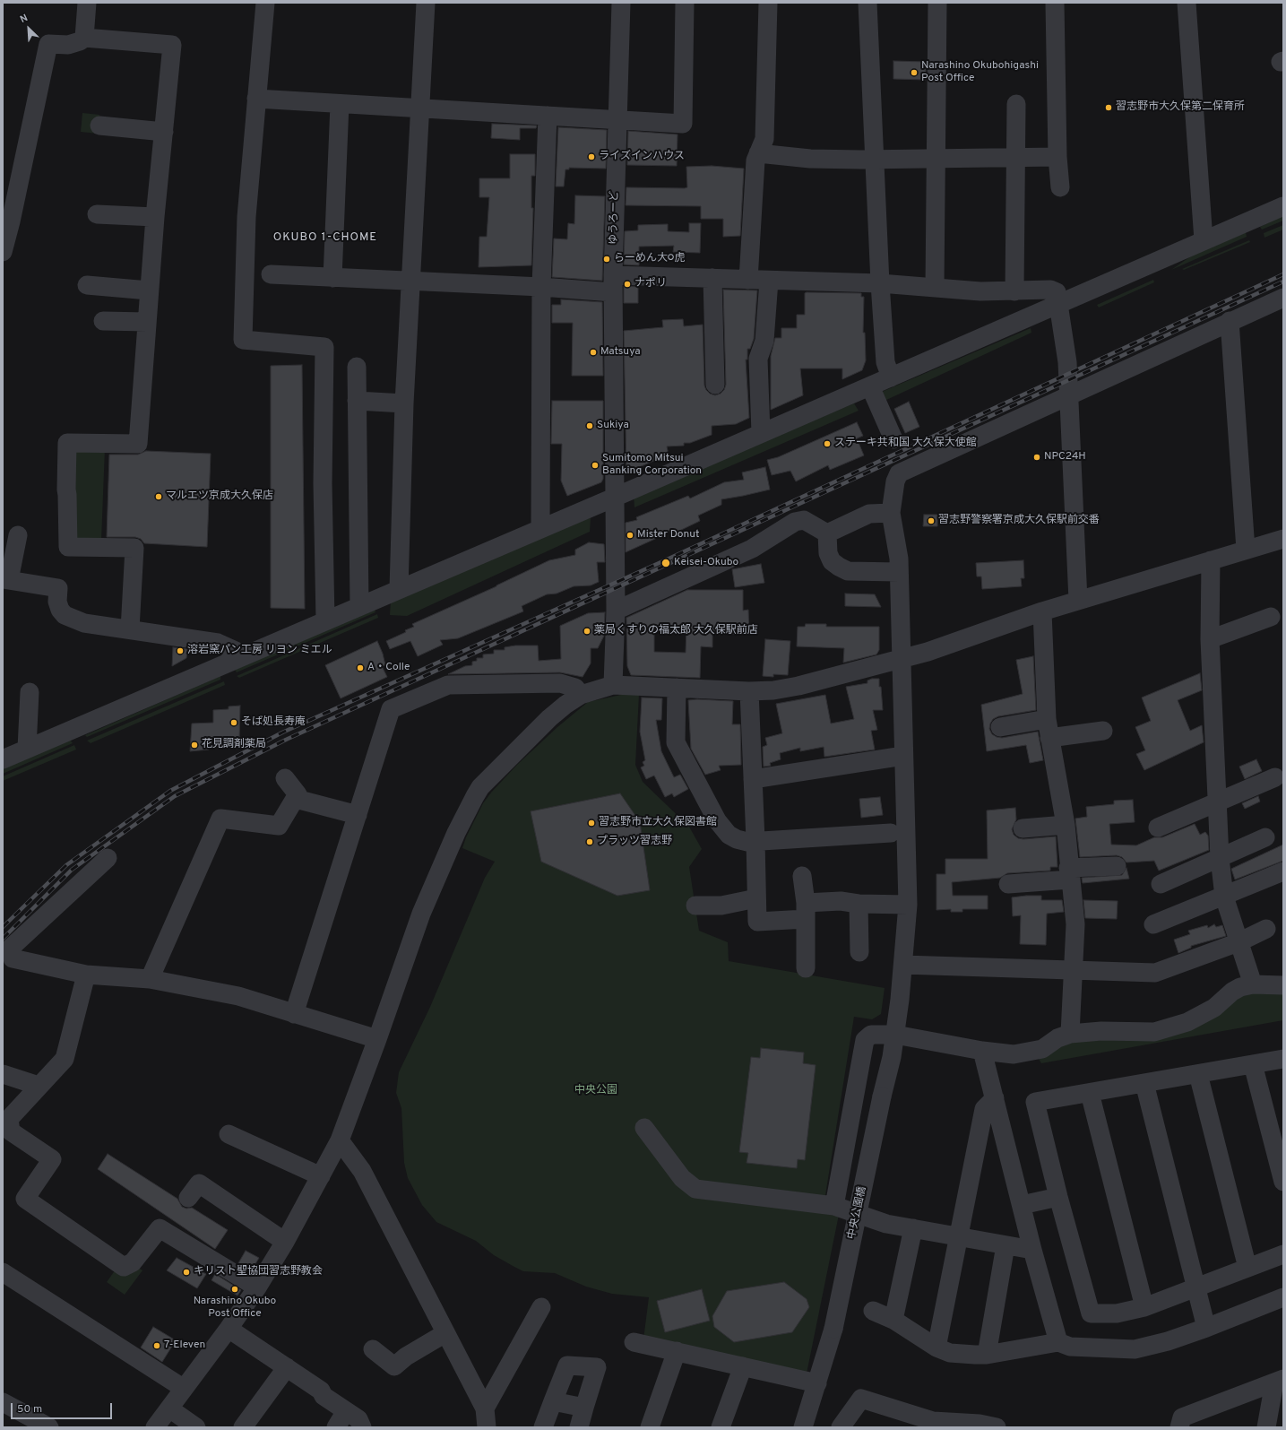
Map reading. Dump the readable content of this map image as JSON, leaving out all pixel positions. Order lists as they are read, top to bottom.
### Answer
{
  "streets": {
    "street": ["ゆうろーど", "中央公園橋"]
  },
  "districts": ["OKUBO 1-CHOME"],
  "parks": ["中央公園"],
  "places": [
    "Narashino Okubohigashi Post Office",
    "習志野市大久保第二保育所",
    "ライズインハウス",
    "らーめん大○虎",
    "ナポリ",
    "Matsuya",
    "Sukiya",
    "ステーキ共和国 大久保大使館",
    "NPC24H",
    "Sumitomo Mitsui Banking Corporation",
    "マルエツ京成大久保店",
    "習志野警察署京成大久保駅前交番",
    "Mister Donut",
    "Keisei-Okubo",
    "薬局くすりの福太郎 大久保駅前店",
    "溶岩窯パン工房 リヨン ミエル",
    "A・Colle",
    "そば処長寿庵",
    "花見調剤薬局",
    "習志野市立大久保図書館",
    "プラッツ習志野",
    "キリスト聖協団習志野教会",
    "Narashino Okubo Post Office",
    "7-Eleven"
  ],
  "scale_bar": "50 m",
  "north": "top left"
}
